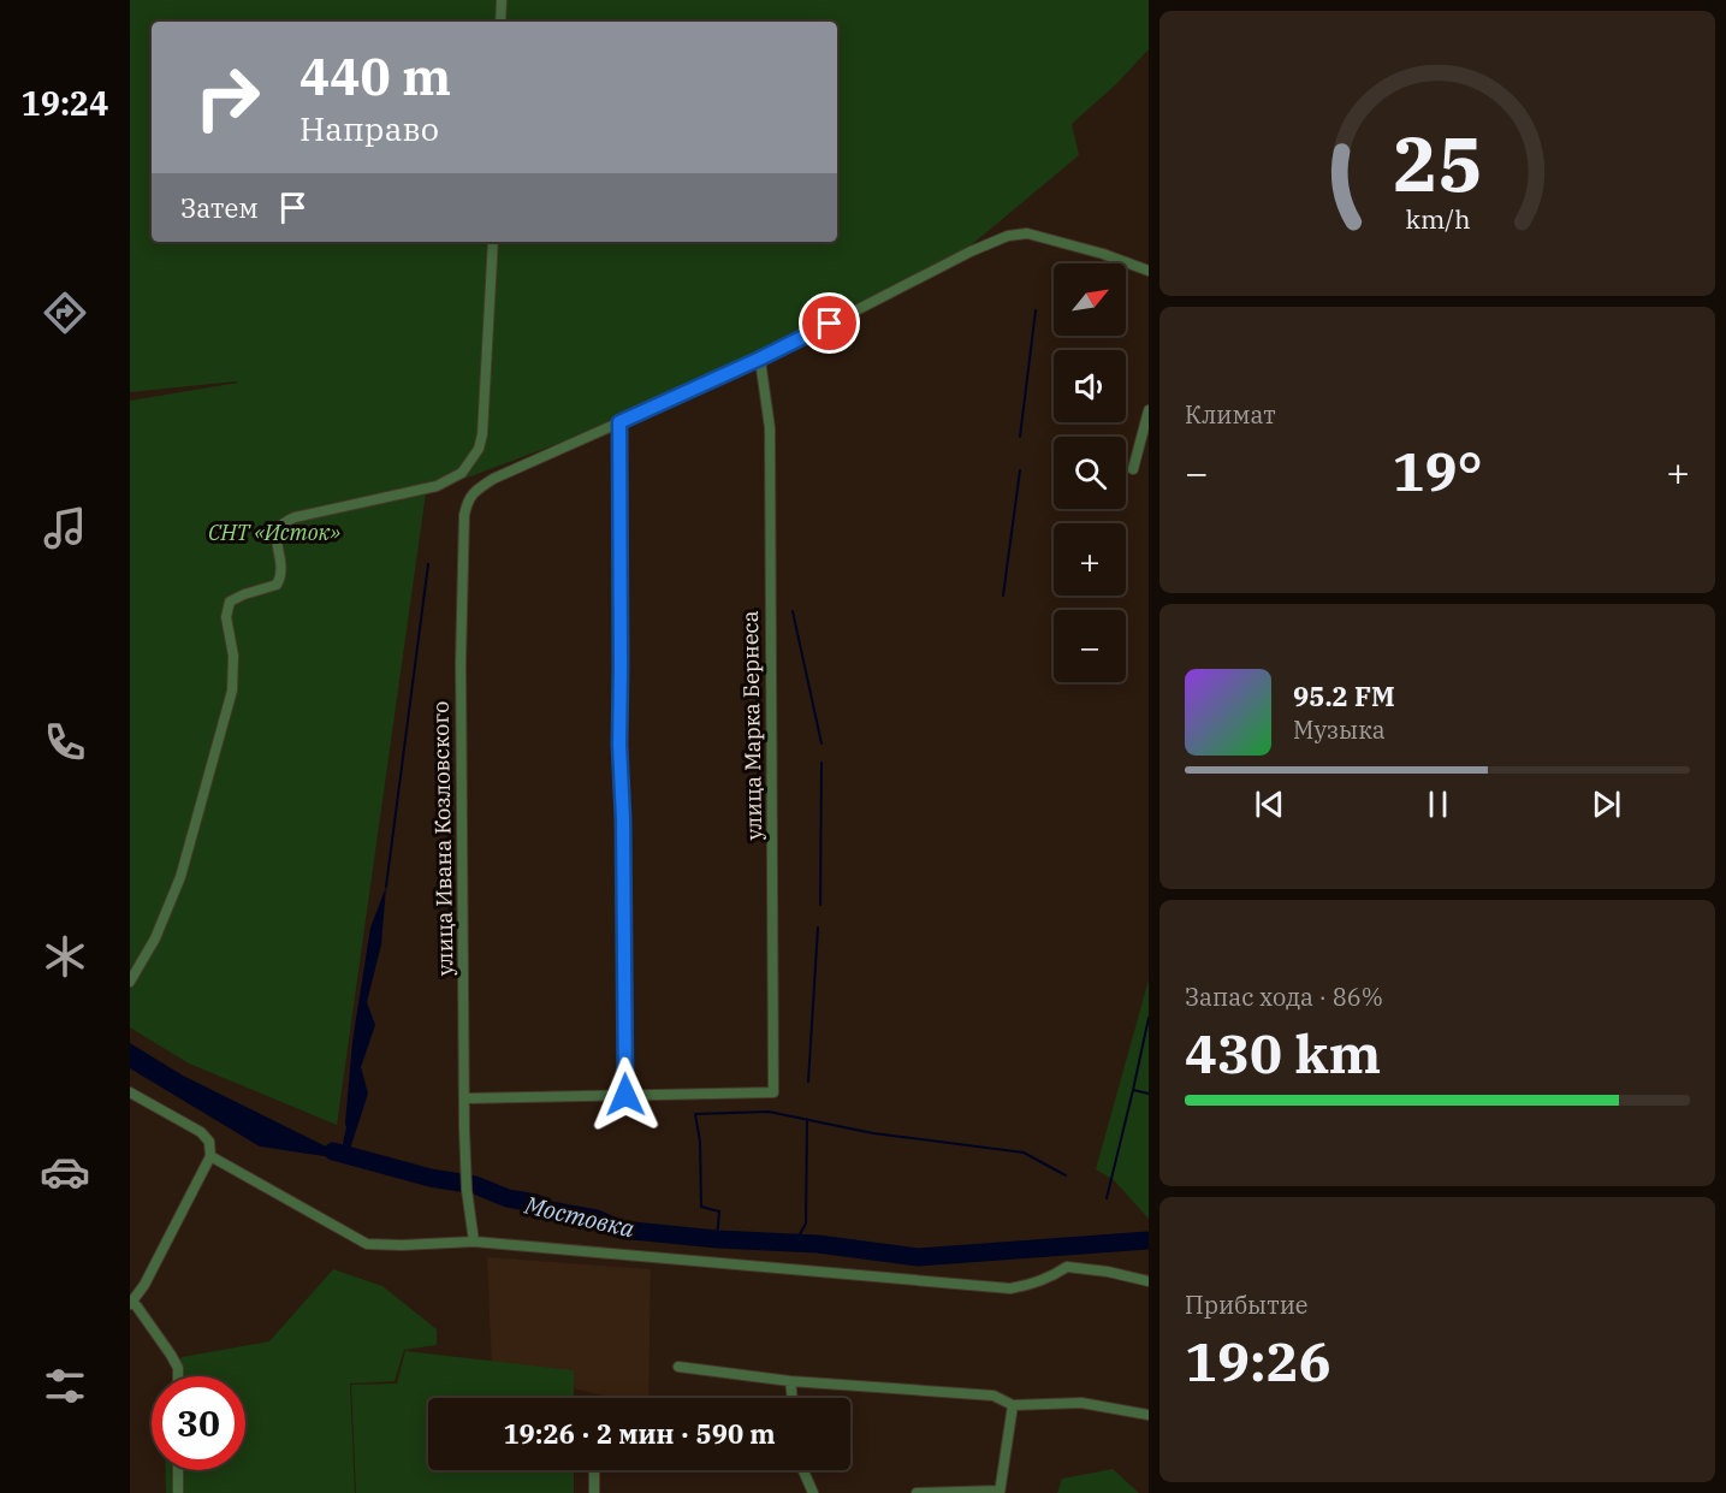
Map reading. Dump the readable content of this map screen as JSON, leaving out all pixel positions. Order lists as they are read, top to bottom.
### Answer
{
  "streets": {
    "street": ["улица Марка Бернеса", "улица Ивана Козловского"]
  },
  "water": ["Мостовка"],
  "parks": ["СНТ «Исток»"],
  "north": "top right",
  "page": {
    "tabs": "19:24",
    "turn": ["440 m", "Направо"],
    "then": "Затем",
    "map_buttons": ["+", "−"],
    "tile": [
      "Климат",
      ["Запас хода · 86%", "430 km"],
      ["Прибытие", "19:26"]
    ],
    "heat": ["−", "19°", "+"],
    "song": ["95.2 FM", "Музыка"],
    "limit": "30",
    "trip": "19:26 · 2 мин · 590 m",
    "gauge": ["25", "km/h"]
  }
}
